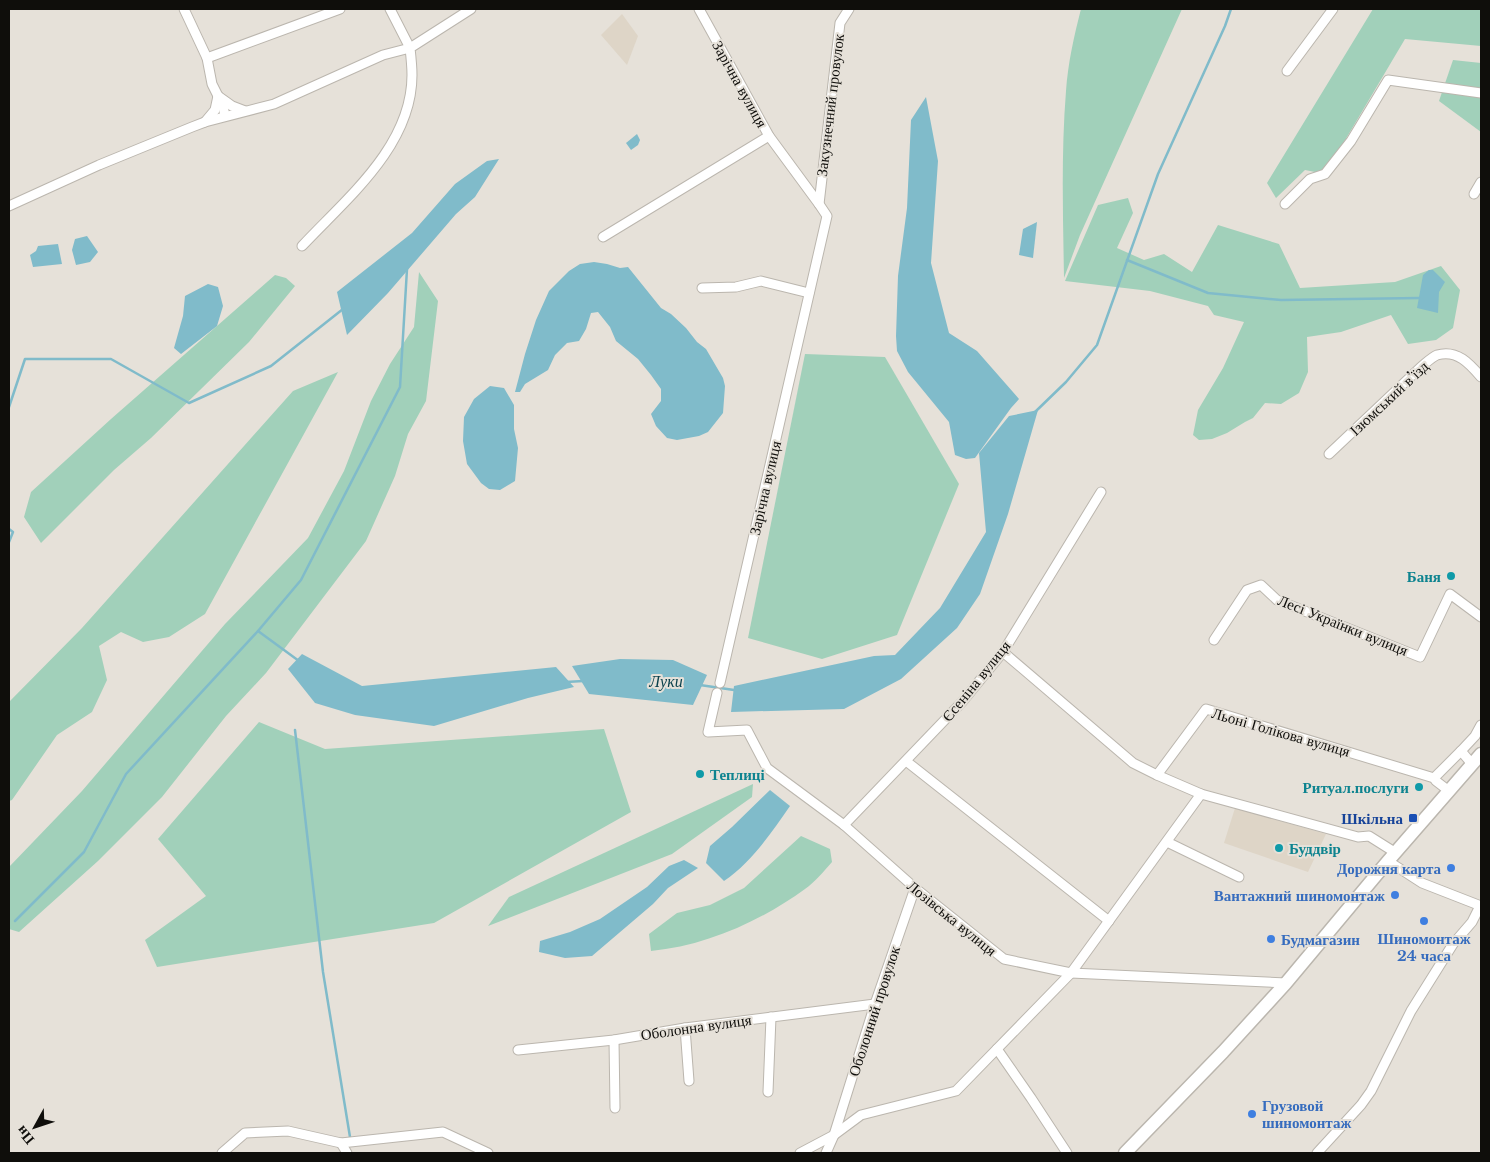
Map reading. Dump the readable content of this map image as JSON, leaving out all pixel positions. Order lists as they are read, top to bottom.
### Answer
{
  "streets": {
    "street": [
      "Зарічна вулиця",
      "Закузнечний провулок",
      "Ізюмський в’їзд",
      "Лесі Українки вулиця",
      "Єсеніна вулиця",
      "Льоні Голікова вулиця",
      "Лозівська вулиця",
      "Оболонний провулок",
      "Оболонна вулиця"
    ]
  },
  "crossings": [
    ["Зарічна вулиця", "Закузнечний провулок"],
    ["Єсеніна вулиця", "Лозівська вулиця"],
    ["Лозівська вулиця", "Оболонний провулок"],
    ["Оболонний провулок", "Оболонна вулиця"]
  ],
  "water": ["Луки"],
  "places": {
    "other": [
      "Баня",
      "Теплиці",
      "Ритуал.послуги",
      "Буддвір",
      "Дорожня карта",
      "Вантажний шиномонтаж",
      "Шиномонтаж 24 часа",
      "Будмагазин",
      "Грузовой шиномонтаж"
    ],
    "transit": ["Шкільна"]
  },
  "north": "bottom left"
}
